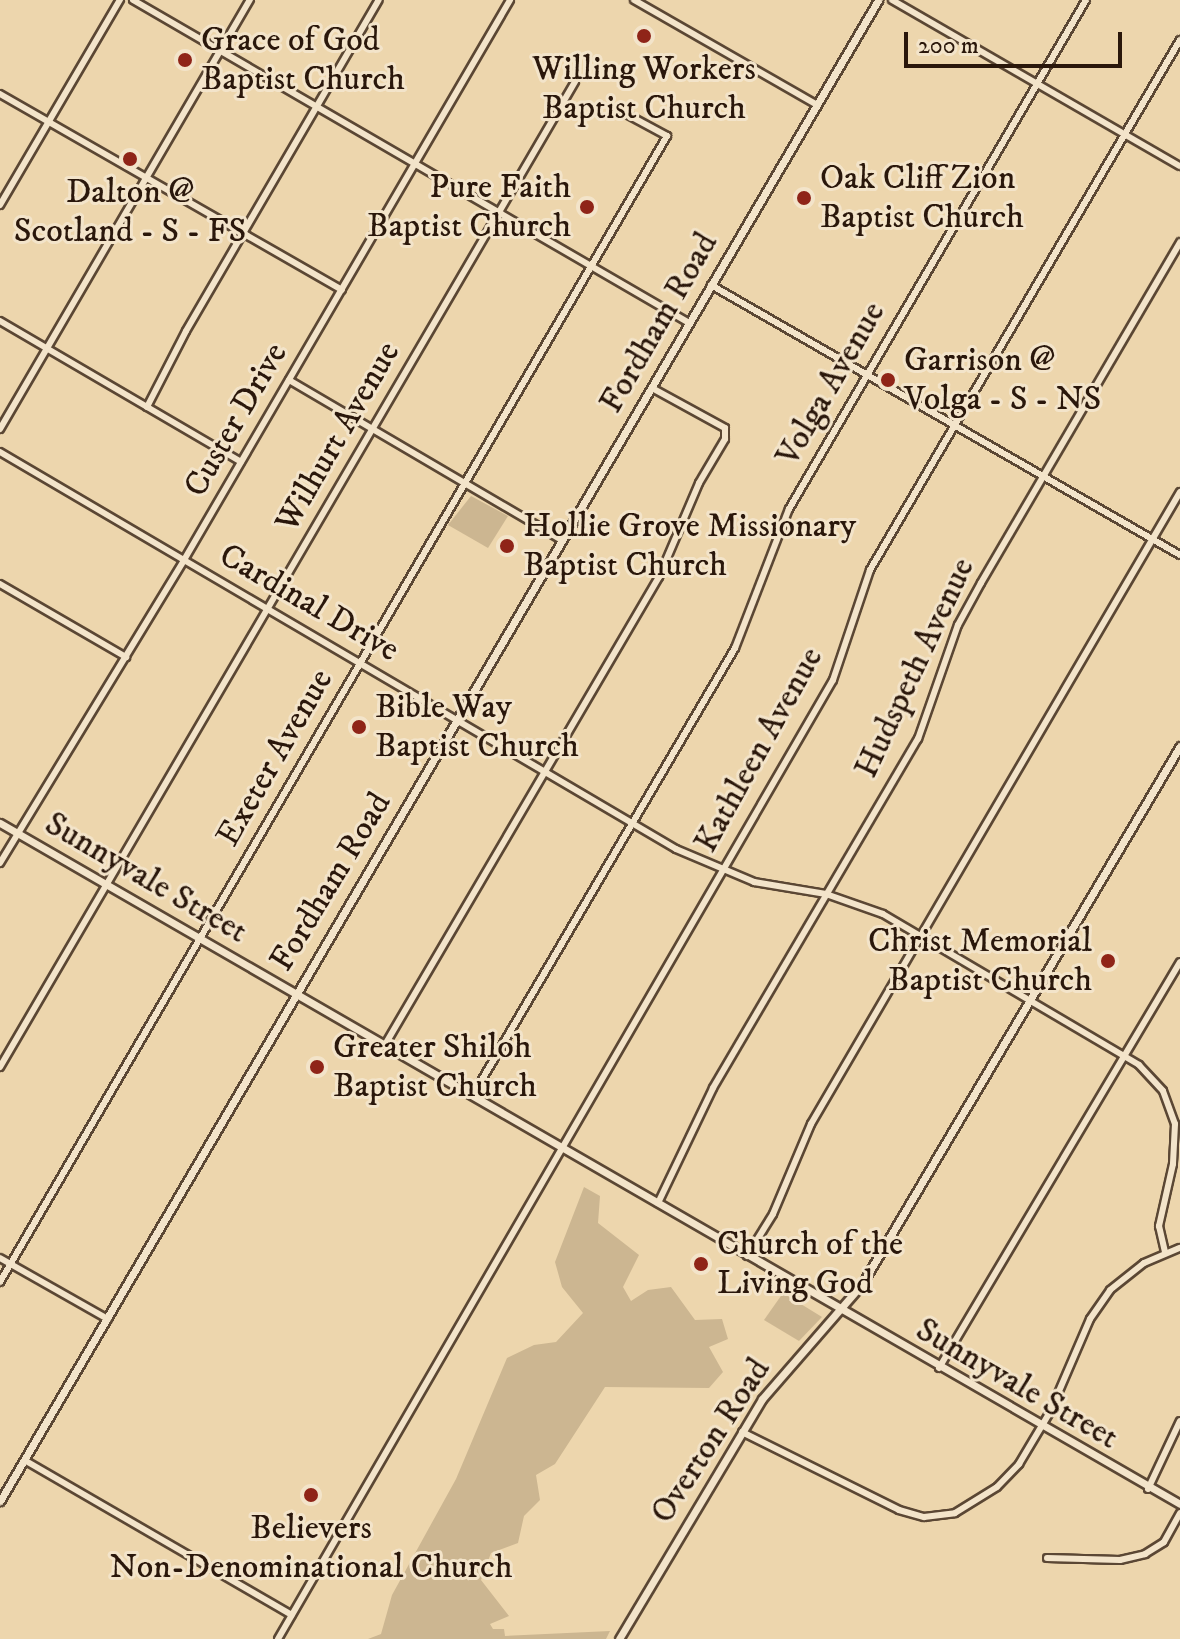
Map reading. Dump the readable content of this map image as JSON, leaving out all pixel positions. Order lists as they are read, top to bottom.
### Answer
{
  "streets": {
    "street": [
      "Fordham Road",
      "Volga Avenue",
      "Custer Drive",
      "Wilhurt Avenue",
      "Cardinal Drive",
      "Hudspeth Avenue",
      "Kathleen Avenue",
      "Exeter Avenue",
      "Sunnyvale Street",
      "Overton Road"
    ]
  },
  "crossings": [
    ["Fordham Road", "Cardinal Drive"],
    ["Fordham Road", "Sunnyvale Street"],
    ["Volga Avenue", "Cardinal Drive"],
    ["Volga Avenue", "Sunnyvale Street"],
    ["Custer Drive", "Cardinal Drive"],
    ["Custer Drive", "Sunnyvale Street"],
    ["Wilhurt Avenue", "Cardinal Drive"],
    ["Wilhurt Avenue", "Sunnyvale Street"],
    ["Cardinal Drive", "Hudspeth Avenue"],
    ["Cardinal Drive", "Kathleen Avenue"],
    ["Cardinal Drive", "Exeter Avenue"],
    ["Cardinal Drive", "Overton Road"],
    ["Hudspeth Avenue", "Sunnyvale Street"],
    ["Kathleen Avenue", "Sunnyvale Street"],
    ["Exeter Avenue", "Sunnyvale Street"],
    ["Sunnyvale Street", "Overton Road"]
  ],
  "places": [
    "Willing Workers Baptist Church",
    "Grace of God Baptist Church",
    "Dalton @ Scotland - S - FS",
    "Oak Cliff Zion Baptist Church",
    "Pure Faith Baptist Church",
    "Garrison @ Volga - S - NS",
    "Hollie Grove Missionary Baptist Church",
    "Bible Way Baptist Church",
    "Christ Memorial Baptist Church",
    "Greater Shiloh Baptist Church",
    "Church of the Living God",
    "Believers Non-Denominational Church"
  ],
  "scale_bar": "200 m"
}
